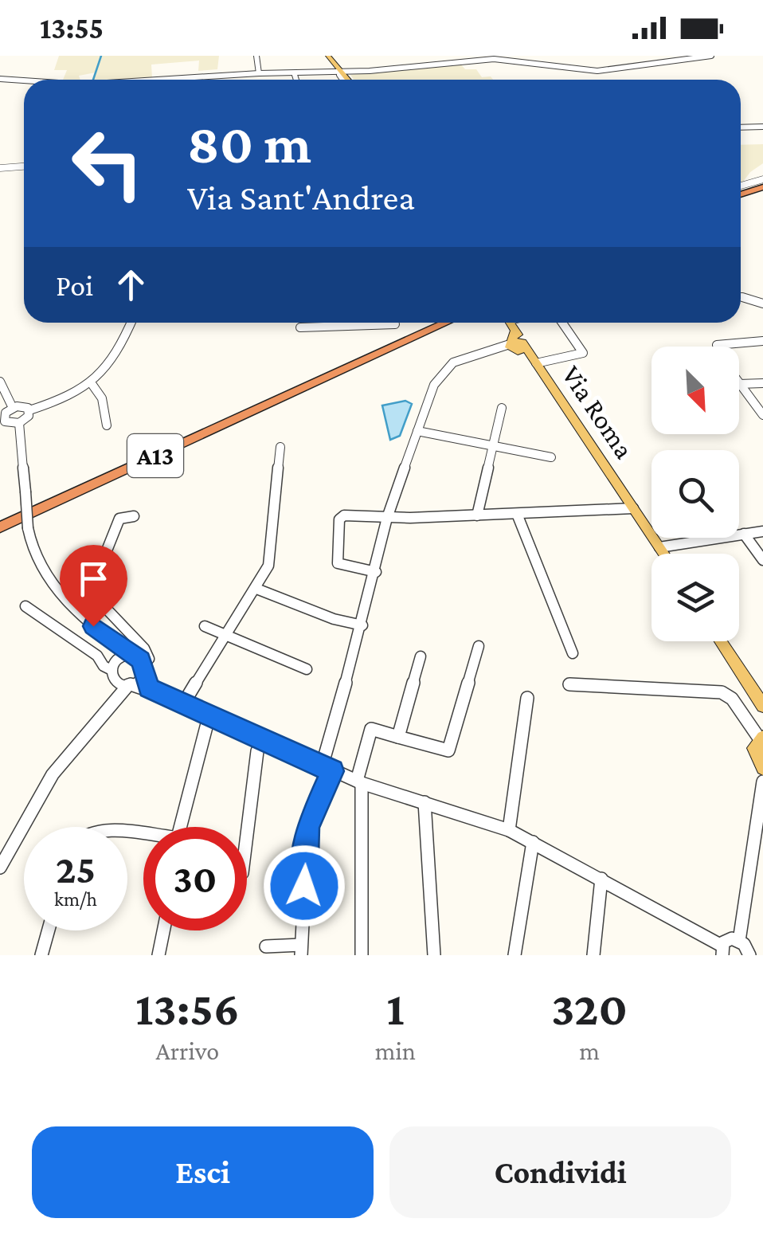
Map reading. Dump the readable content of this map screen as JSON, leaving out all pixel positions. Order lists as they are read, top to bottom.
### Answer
{
  "streets": {
    "highway": ["A13"],
    "main road": ["Via Roma"]
  },
  "north": "bottom right",
  "page": {
    "status": "13:55",
    "turn": ["80 m", "Via Sant'Andrea"],
    "then": "Poi",
    "speed": "25 km/h",
    "limit": "30",
    "eta": [
      "13:56",
      "Arrivo",
      "1",
      "min",
      "320",
      "m"
    ],
    "buttons": ["Esci", "Condividi"]
  }
}
